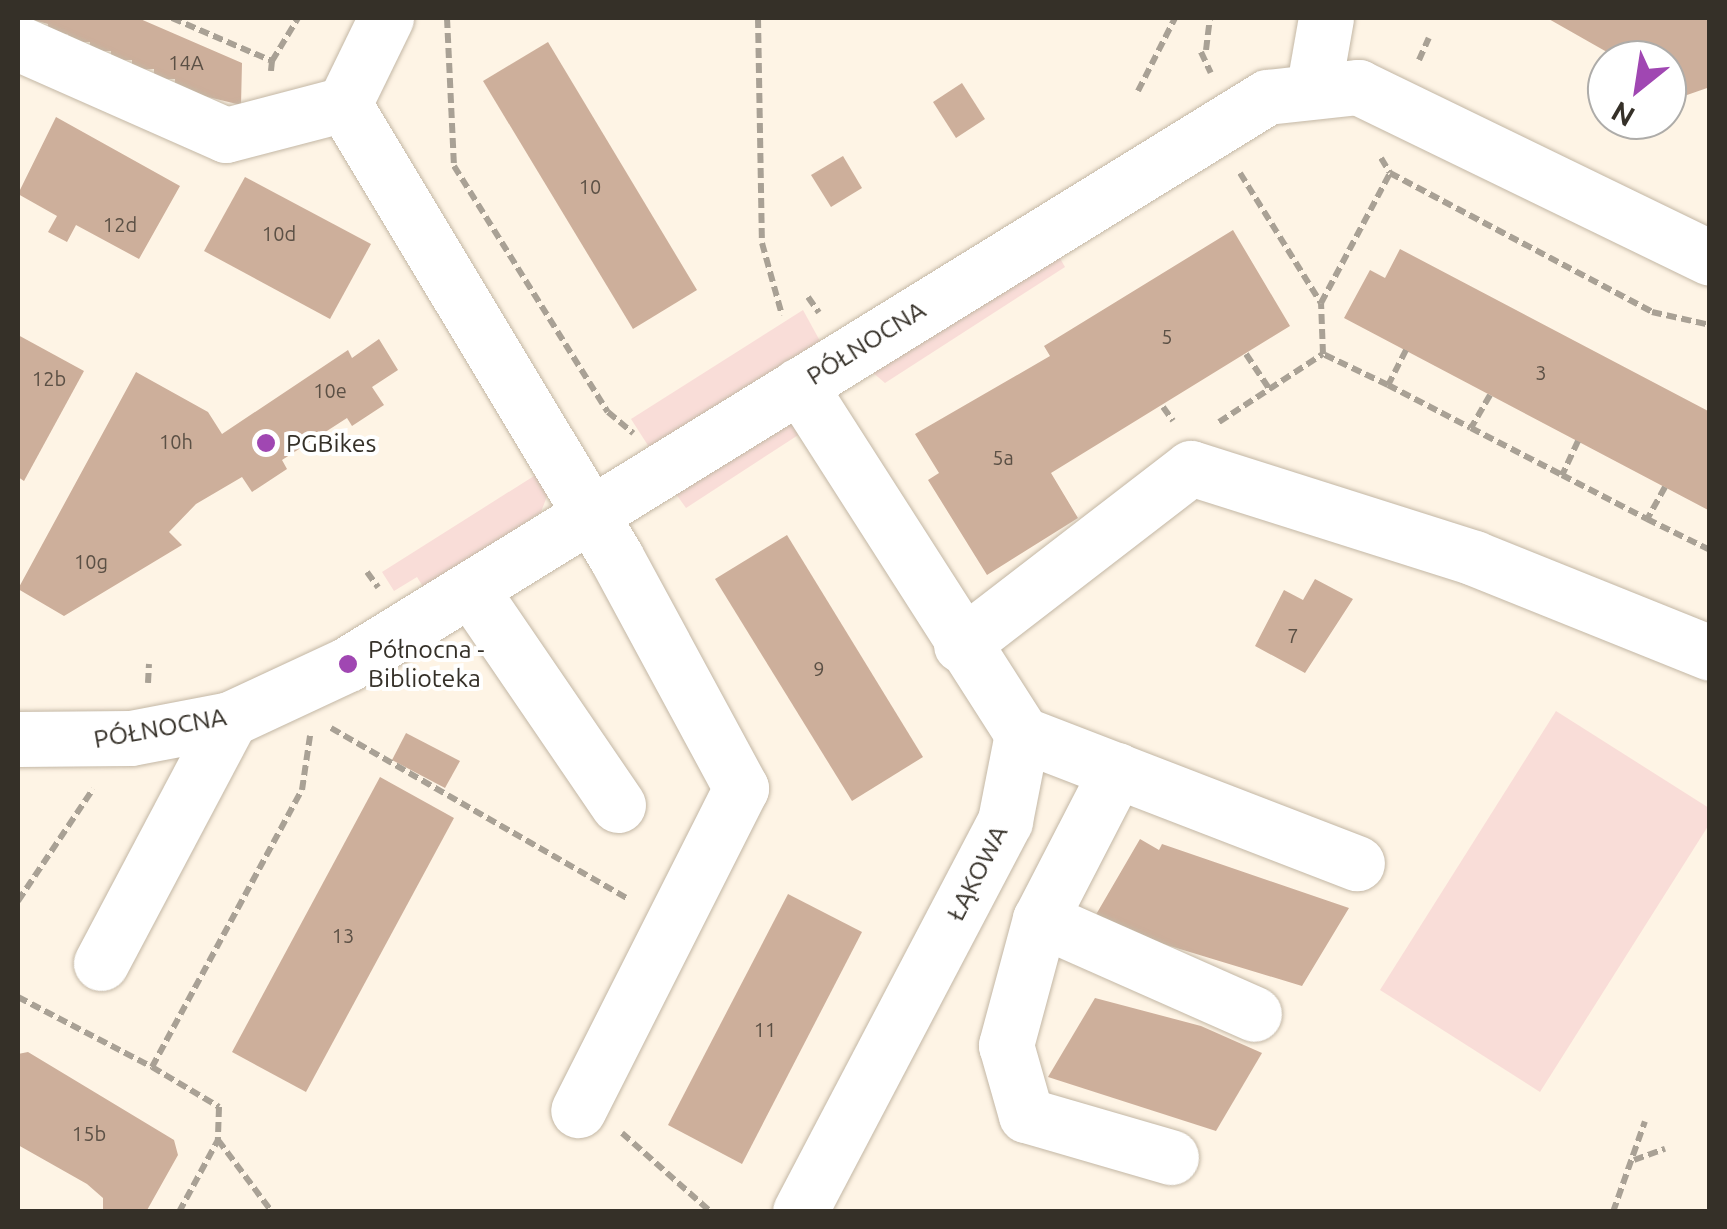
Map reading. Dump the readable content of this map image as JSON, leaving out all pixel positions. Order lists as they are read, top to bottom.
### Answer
{
  "streets": {
    "street": ["PÓŁNOCNA", "ŁĄKOWA"]
  },
  "places": ["PGBikes", "Północna - Biblioteka"],
  "house_numbers": [
    "14A",
    "10",
    "12d",
    "10d",
    "5",
    "3",
    "12b",
    "10e",
    "10h",
    "5a",
    "10g",
    "7",
    "9",
    "13",
    "11",
    "15b"
  ],
  "north": "bottom left"
}
